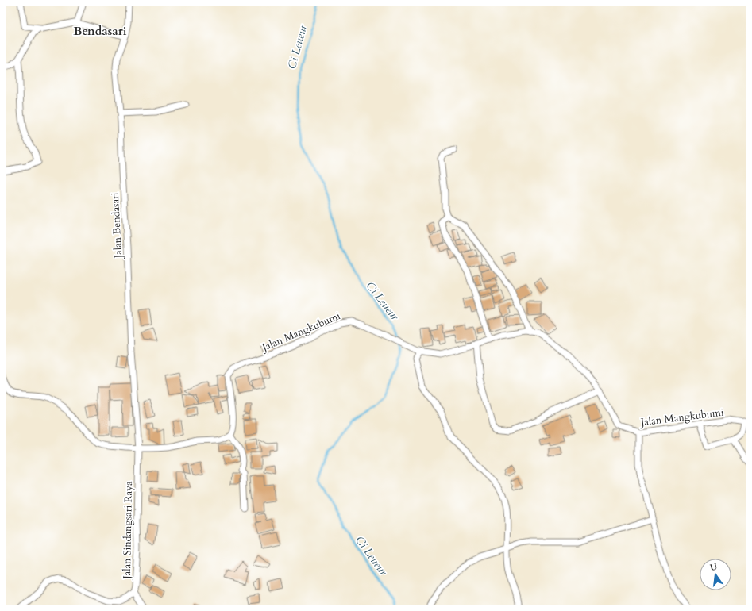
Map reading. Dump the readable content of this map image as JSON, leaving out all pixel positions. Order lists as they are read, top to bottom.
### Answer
{
  "streets": {
    "street": ["Jalan Bendasari", "Jalan Mangkubumi", "Jalan Sindangsari Raya"]
  },
  "crossings": [
    ["Jalan Bendasari", "Jalan Sindangsari Raya"]
  ],
  "districts": ["Bendasari"],
  "water": ["Ci Leueur"],
  "north": "top"
}
